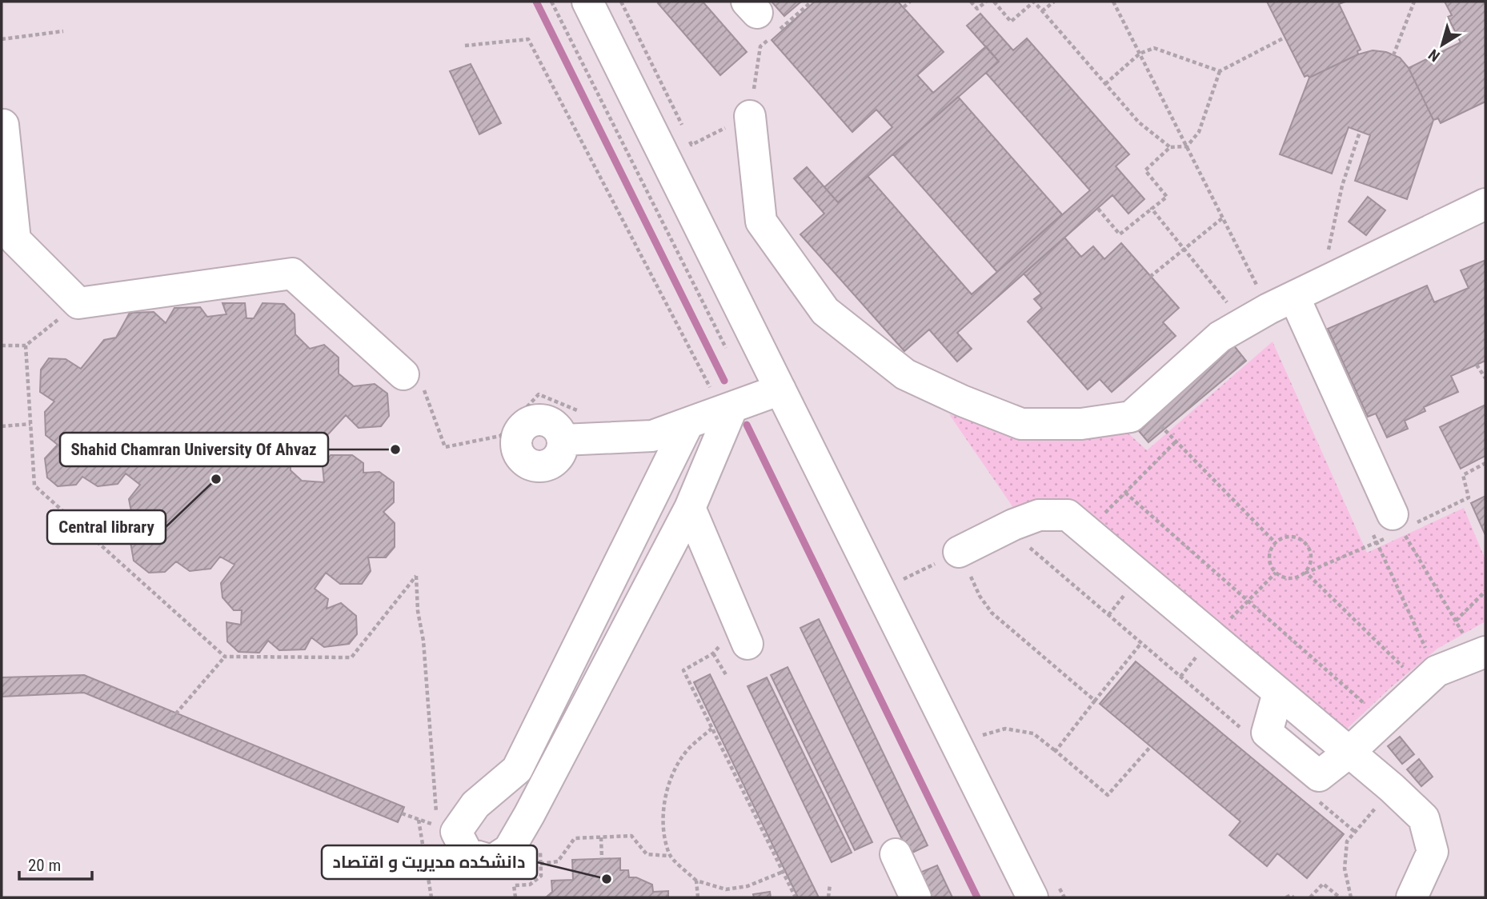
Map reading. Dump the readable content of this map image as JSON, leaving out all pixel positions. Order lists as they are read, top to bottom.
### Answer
{
  "places": ["Shahid Chamran University Of Ahvaz", "Central library", "دانشکده مدیریت و اقتصاد"],
  "scale_bar": "20 m",
  "north": "bottom left"
}
